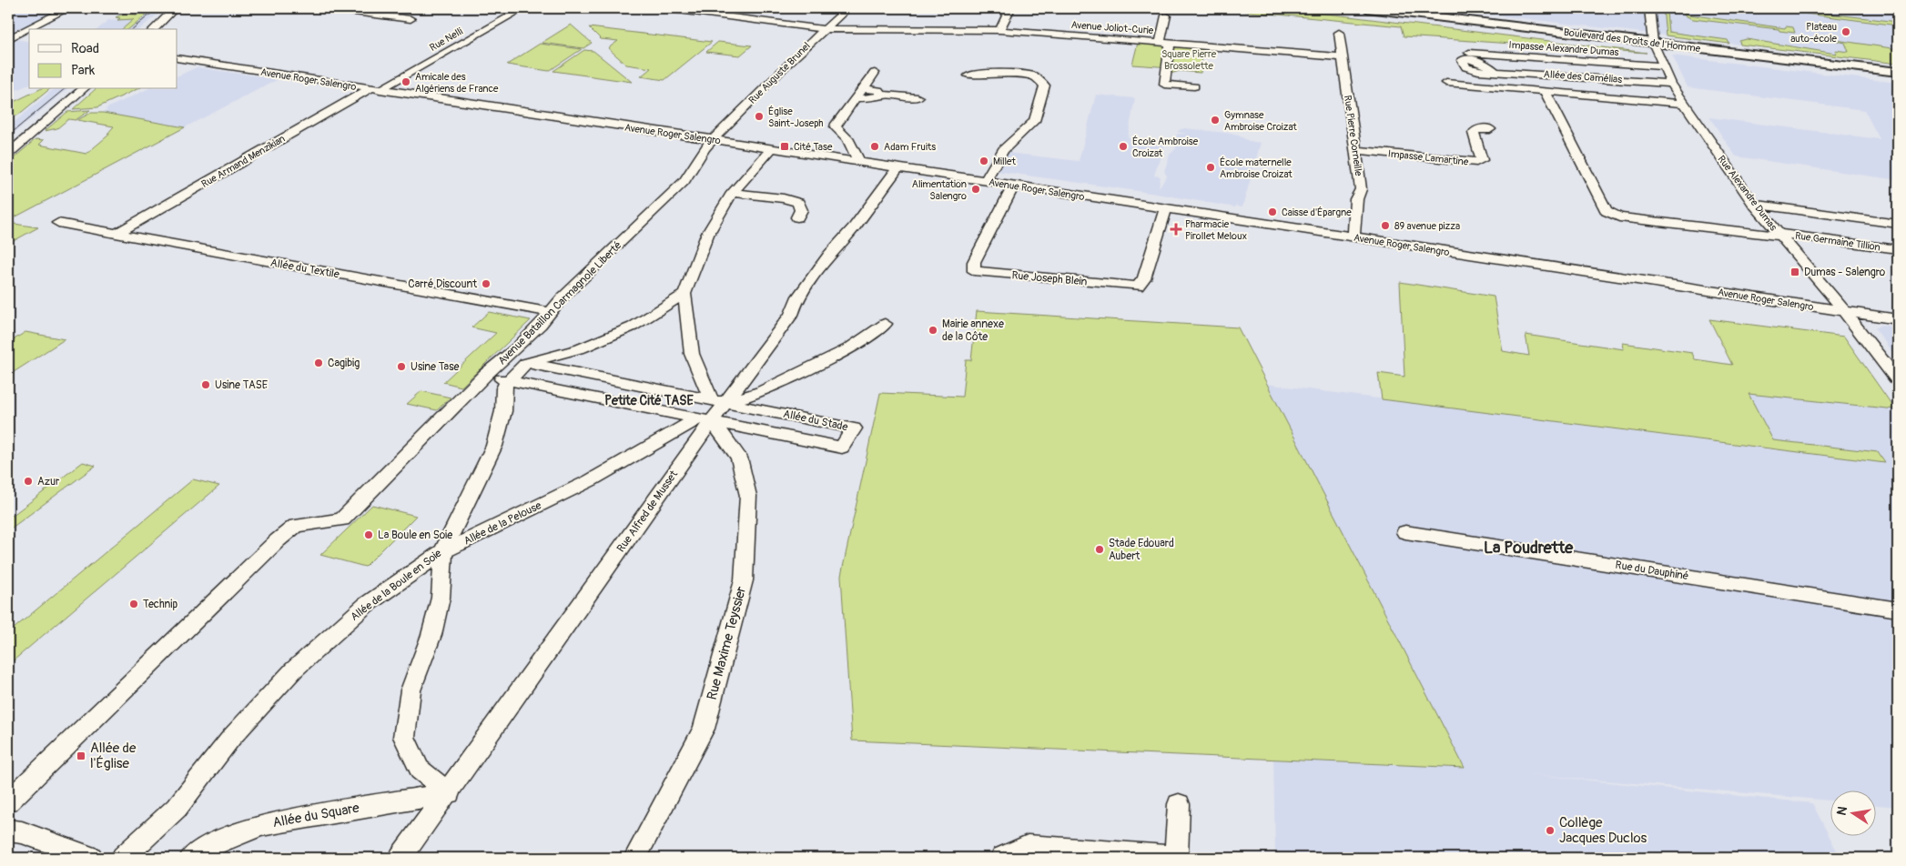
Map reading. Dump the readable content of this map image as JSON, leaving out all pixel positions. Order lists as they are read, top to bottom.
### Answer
{
  "streets": {
    "main road": ["Boulevard des Droits de l'Homme"],
    "street": [
      "Avenue Joliot-Curie",
      "Rue Nelli",
      "Impasse Alexandre Dumas",
      "Rue Auguste Brunel",
      "Allée des Camélias",
      "Avenue Roger Salengro",
      "Rue Pierre Corneille",
      "Impasse Lamartine",
      "Rue Armand Menzikian",
      "Rue Alexandre Dumas",
      "Rue Germaine Tillion",
      "Allée du Textile",
      "Rue Joseph Blein",
      "Avenue Bataillon Carmagnole Liberté",
      "Allée du Stade",
      "Rue Alfred de Musset",
      "Allée de la Pelouse",
      "Rue du Dauphiné",
      "Allée de la Boule en Soie",
      "Rue Maxime Teyssier",
      "Allée du Square"
    ]
  },
  "crossings": [
    ["Avenue Joliot-Curie", "Rue Auguste Brunel"],
    ["Avenue Joliot-Curie", "Rue Pierre Corneille"],
    ["Rue Nelli", "Avenue Roger Salengro"],
    ["Rue Nelli", "Rue Armand Menzikian"],
    ["Boulevard des Droits de l'Homme", "Rue Alexandre Dumas"],
    ["Impasse Alexandre Dumas", "Rue Alexandre Dumas"],
    ["Rue Auguste Brunel", "Avenue Roger Salengro"],
    ["Rue Auguste Brunel", "Avenue Bataillon Carmagnole Liberté"],
    ["Allée des Camélias", "Rue Alexandre Dumas"],
    ["Avenue Roger Salengro", "Rue Pierre Corneille"],
    ["Avenue Roger Salengro", "Rue Armand Menzikian"],
    ["Avenue Roger Salengro", "Rue Alexandre Dumas"],
    ["Avenue Roger Salengro", "Rue Joseph Blein"],
    ["Avenue Roger Salengro", "Avenue Bataillon Carmagnole Liberté"],
    ["Avenue Roger Salengro", "Rue Alfred de Musset"],
    ["Rue Pierre Corneille", "Impasse Lamartine"],
    ["Rue Armand Menzikian", "Allée du Textile"],
    ["Rue Alexandre Dumas", "Rue Germaine Tillion"],
    ["Allée du Textile", "Avenue Bataillon Carmagnole Liberté"],
    ["Avenue Bataillon Carmagnole Liberté", "Allée du Stade"],
    ["Allée du Stade", "Rue Alfred de Musset"],
    ["Allée du Stade", "Allée de la Pelouse"],
    ["Allée du Stade", "Allée de la Boule en Soie"],
    ["Allée du Stade", "Rue Maxime Teyssier"],
    ["Rue Alfred de Musset", "Allée de la Pelouse"],
    ["Rue Alfred de Musset", "Rue Maxime Teyssier"],
    ["Rue Alfred de Musset", "Allée du Square"],
    ["Allée de la Pelouse", "Allée de la Boule en Soie"],
    ["Allée de la Pelouse", "Rue Maxime Teyssier"]
  ],
  "districts": ["Petite Cité TASE", "La Poudrette"],
  "parks": ["Square Pierre Brossolette"],
  "places": {
    "other": [
      "Plateau auto-école",
      "Amicale des Algériens de France",
      "Église Saint-Joseph",
      "Gymnase Ambroise Croizat",
      "Adam Fruits",
      "École Ambroise Croizat",
      "Millet",
      "École maternelle Ambroise Croizat",
      "Alimentation Salengro",
      "Caisse d'Épargne",
      "89 avenue pizza",
      "Carré Discount",
      "Mairie annexe de la Côte",
      "Cagibig",
      "Usine Tase",
      "Usine TASE",
      "Azur",
      "La Boule en Soie",
      "Stade Edouard Aubert",
      "Technip",
      "Collège Jacques Duclos"
    ],
    "transit": ["Cité Tase", "Dumas - Salengro", "Allée de l'Église"],
    "health": ["Pharmacie Pirollet Meloux"]
  },
  "legend": ["Road", "Park"],
  "north": "left"
}
